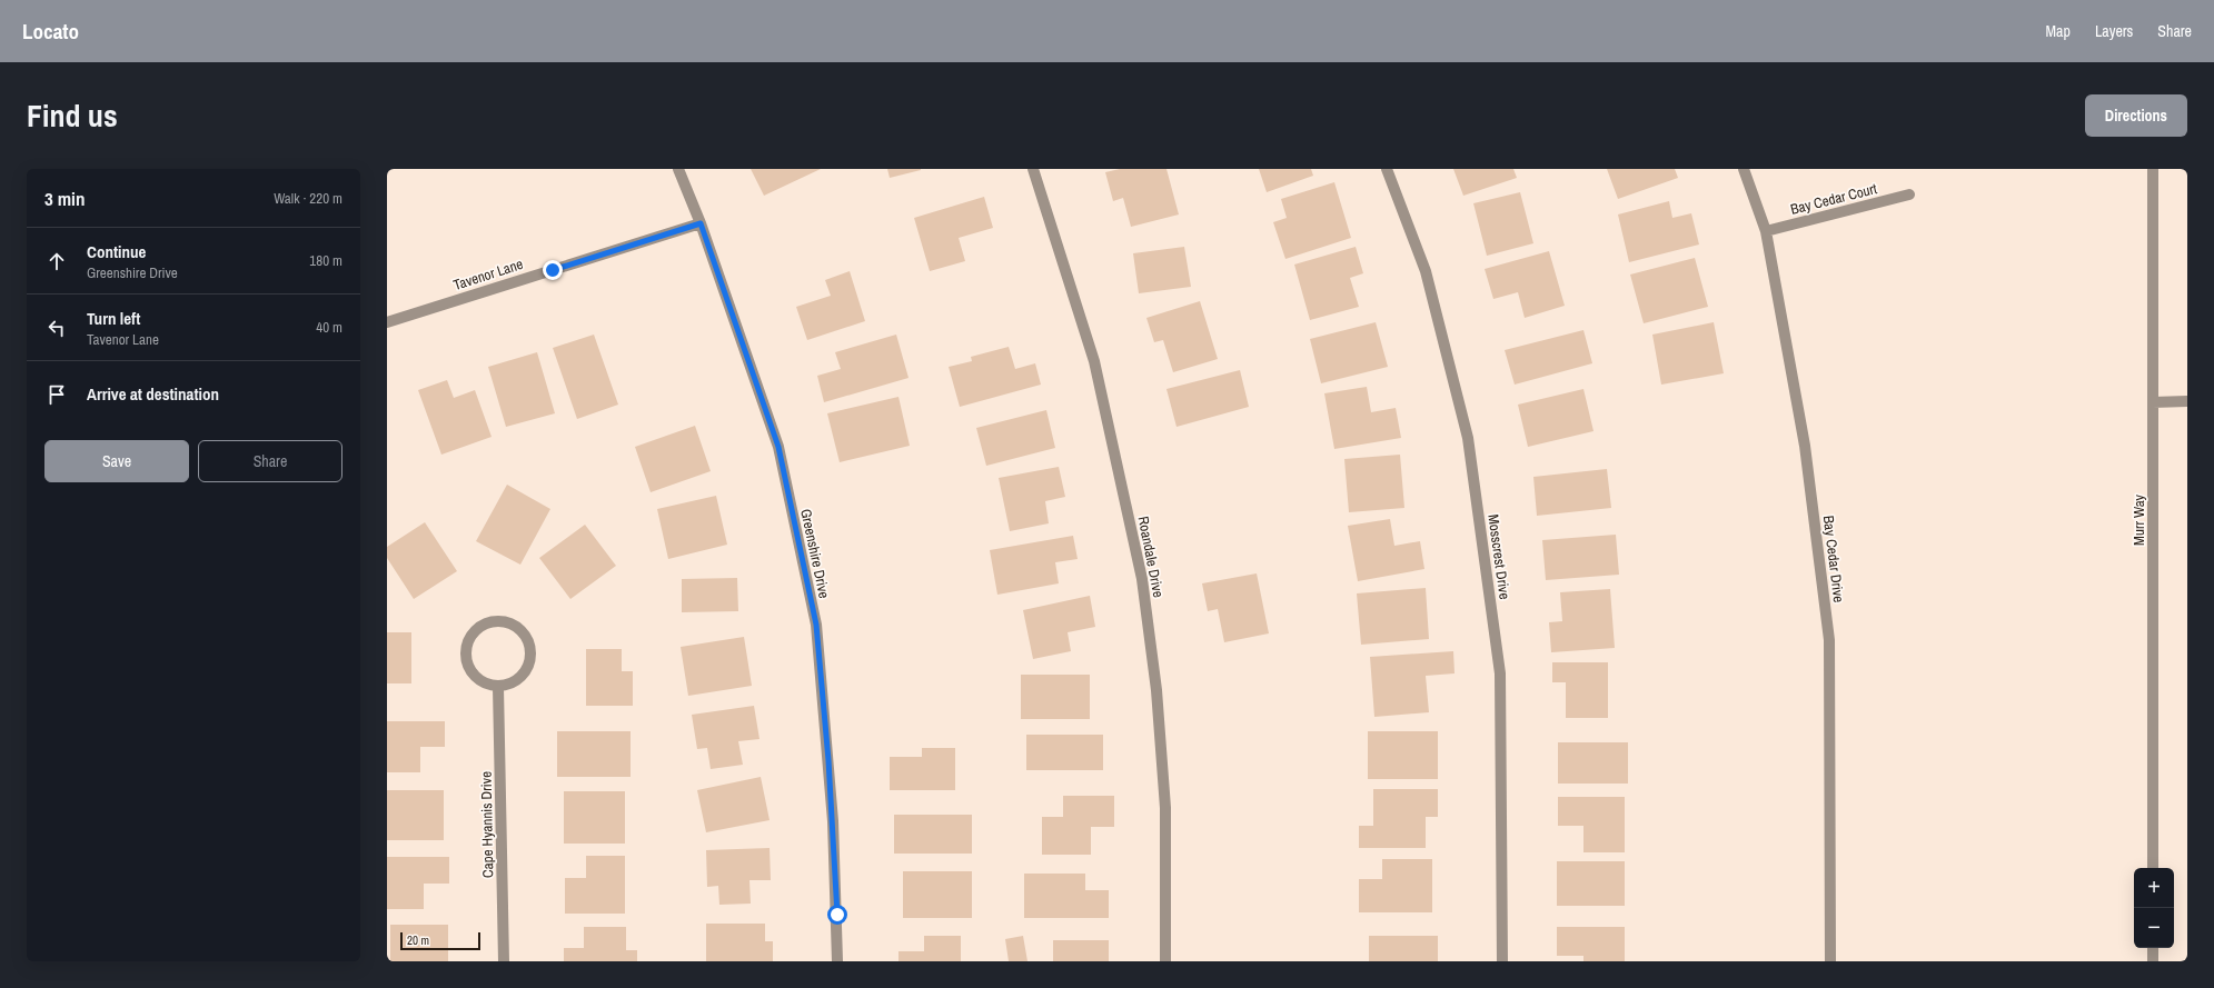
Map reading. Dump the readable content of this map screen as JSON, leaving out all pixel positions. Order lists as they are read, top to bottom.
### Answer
{
  "streets": {
    "street": [
      "Bay Cedar Court",
      "Tavenor Lane",
      "Murr Way",
      "Greenshire Drive",
      "Roandale Drive",
      "Mosscrest Drive",
      "Bay Cedar Drive",
      "Cape Hyannis Drive"
    ]
  },
  "crossings": [
    ["Bay Cedar Court", "Bay Cedar Drive"],
    ["Tavenor Lane", "Greenshire Drive"]
  ],
  "scale_bar": "20 m",
  "page": {
    "header": "Locato",
    "nav": ["Map", "Layers", "Share"],
    "title": "Find us",
    "buttons": [
      "Directions",
      ["Save", "Share"]
    ],
    "heading": ["3 min", "Walk · 220 m"],
    "list": [
      ["Continue", "Greenshire Drive", "180 m"],
      ["Turn left", "Tavenor Lane", "40 m"],
      "Arrive at destination"
    ],
    "map_buttons": ["+", "−"],
    "scale": "20 m"
  }
}
